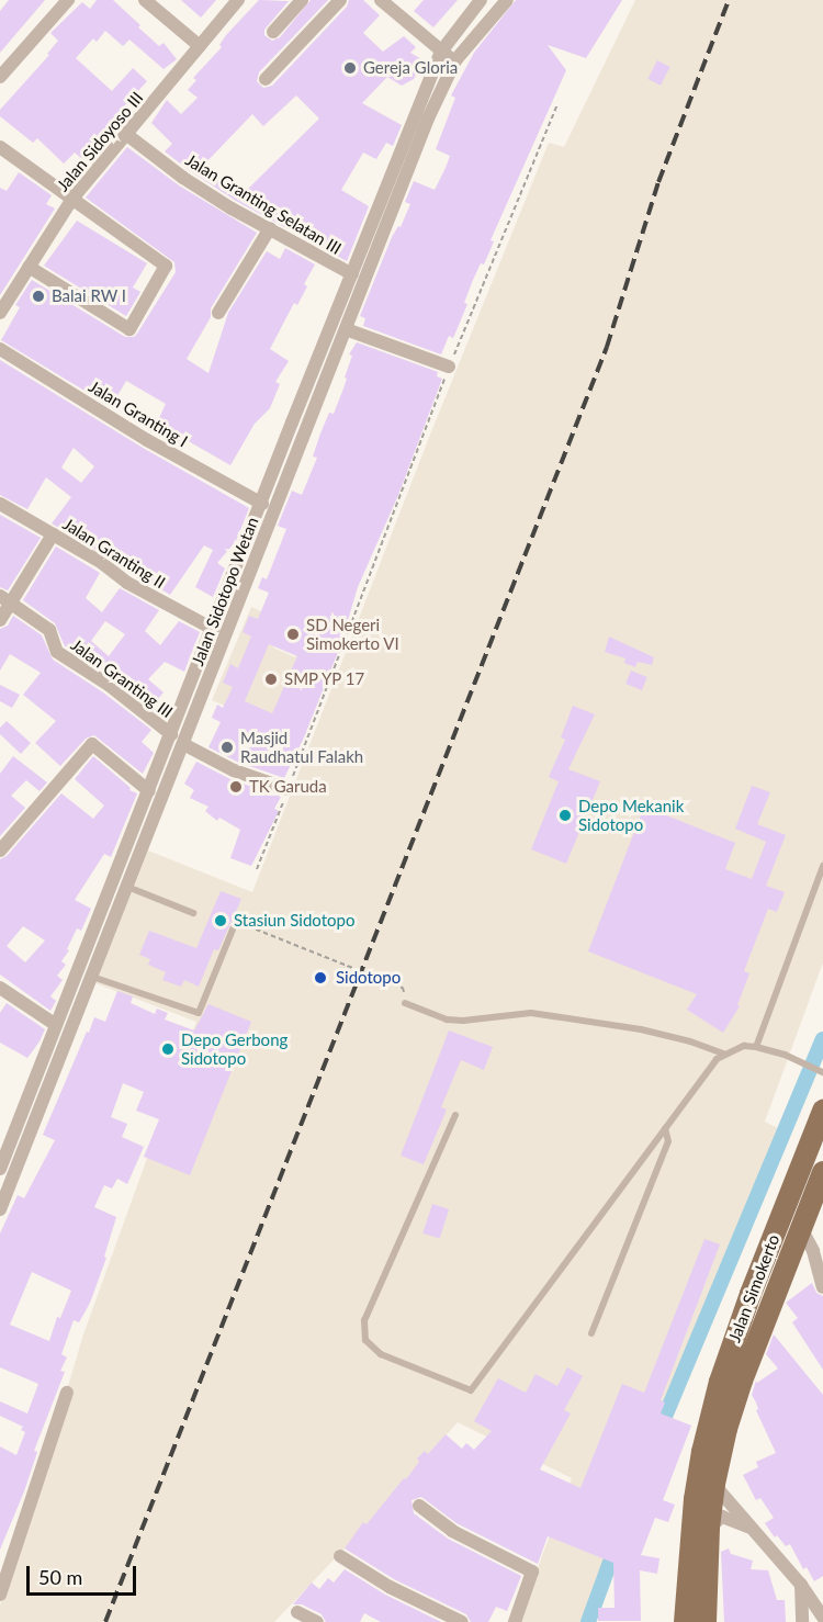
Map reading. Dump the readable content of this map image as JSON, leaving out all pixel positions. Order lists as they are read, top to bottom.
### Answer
{
  "streets": {
    "highway": ["Jalan Simokerto"],
    "street": [
      "Jalan Sidoyoso III",
      "Jalan Granting Selatan III",
      "Jalan Granting I",
      "Jalan Granting II",
      "Jalan Sidotopo Wetan",
      "Jalan Granting III"
    ]
  },
  "crossings": [
    ["Jalan Sidoyoso III", "Jalan Granting Selatan III"],
    ["Jalan Granting Selatan III", "Jalan Sidotopo Wetan"],
    ["Jalan Granting I", "Jalan Sidotopo Wetan"],
    ["Jalan Granting II", "Jalan Sidotopo Wetan"],
    ["Jalan Sidotopo Wetan", "Jalan Granting III"]
  ],
  "places": [
    "Gereja Gloria",
    "Balai RW I",
    "SD Negeri Simokerto VI",
    "SMP YP 17",
    "Masjid Raudhatul Falakh",
    "TK Garuda",
    "Depo Mekanik Sidotopo",
    "Stasiun Sidotopo",
    "Sidotopo",
    "Depo Gerbong Sidotopo"
  ],
  "scale_bar": "50 m"
}
